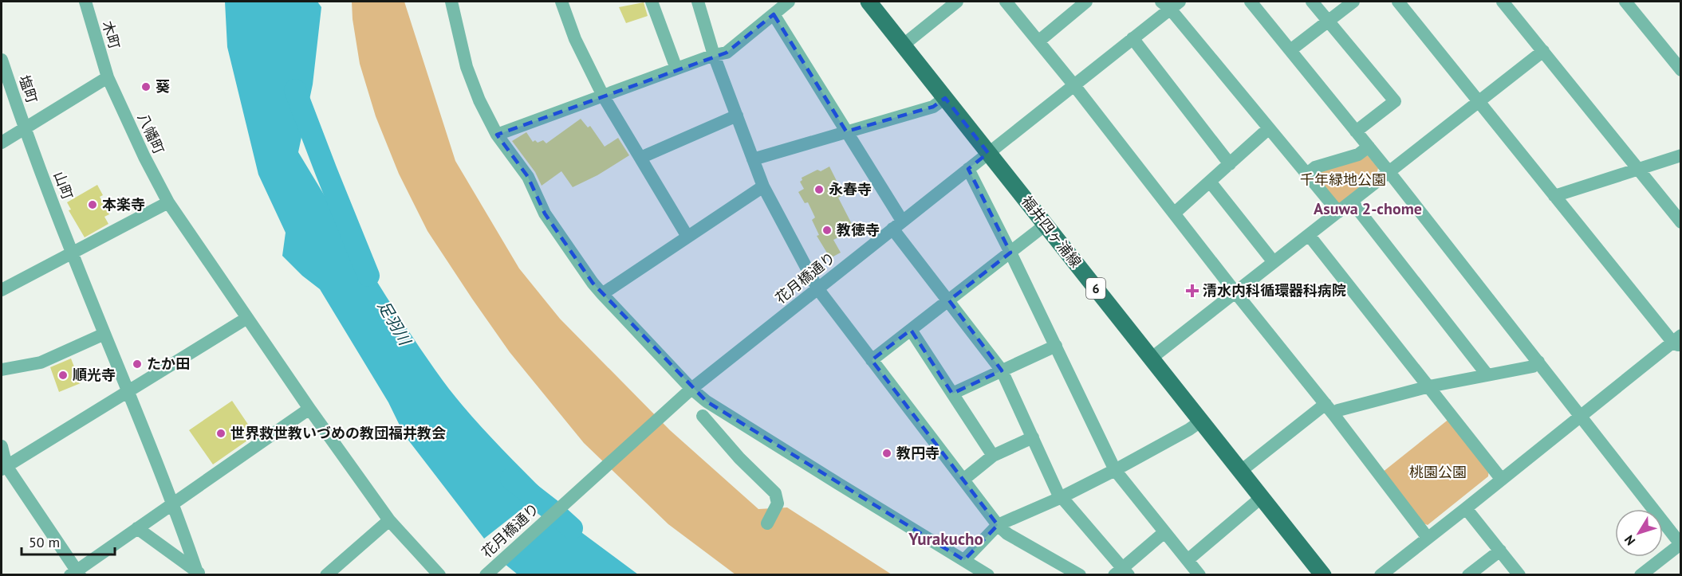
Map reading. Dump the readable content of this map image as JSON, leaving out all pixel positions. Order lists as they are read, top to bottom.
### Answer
{
  "streets": {
    "main road": ["福井四ヶ浦線", "6"],
    "street": [
      "木町",
      "塩町",
      "八幡町",
      "山町",
      "花月橋通り"
    ]
  },
  "crossings": [
    ["木町", "八幡町"],
    ["塩町", "山町"],
    ["福井四ヶ浦線", "花月橋通り"]
  ],
  "districts": ["Asuwa 2-chome", "Yurakucho"],
  "water": ["足羽川"],
  "parks": ["千年緑地公園", "桃園公園"],
  "places": {
    "other": [
      "葵",
      "永春寺",
      "本楽寺",
      "教徳寺",
      "たか田",
      "順光寺",
      "世界救世教いづめの教団福井教会",
      "教円寺"
    ],
    "health": ["清水内科循環器科病院"]
  },
  "scale_bar": "50 m",
  "north": "bottom left"
}
